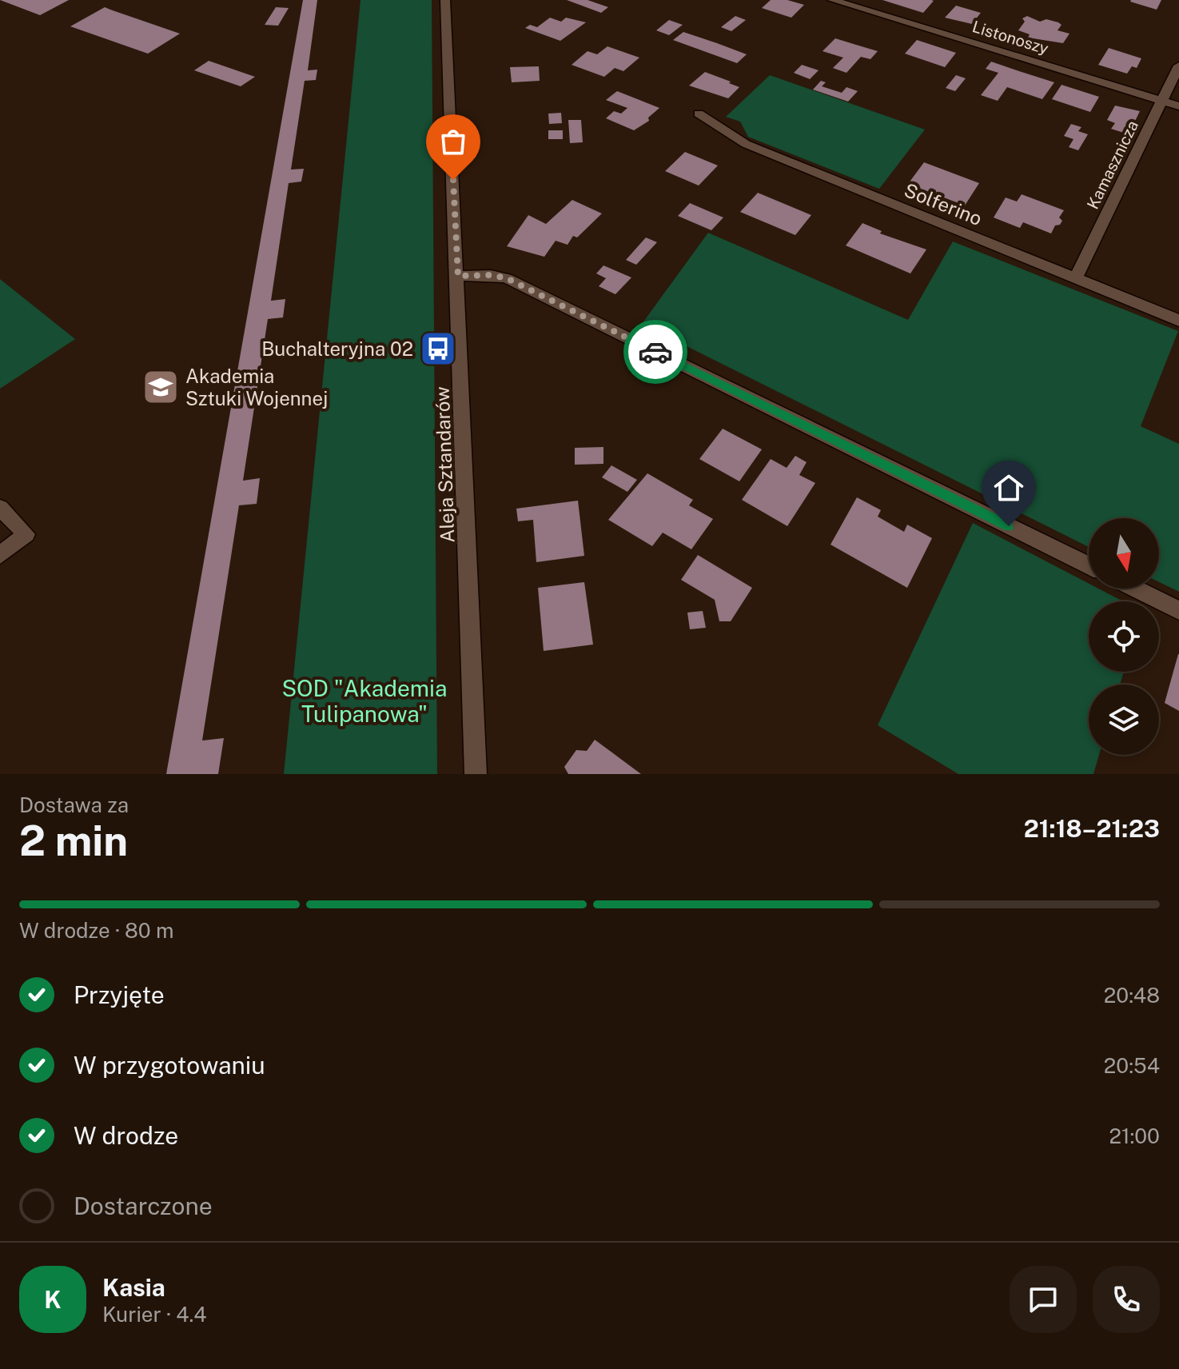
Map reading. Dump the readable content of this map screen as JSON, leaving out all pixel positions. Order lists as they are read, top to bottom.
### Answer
{
  "streets": {
    "street": [
      "Listonoszy",
      "Kamasznicza",
      "Solferino",
      "Aleja Sztandarów"
    ]
  },
  "crossings": [
    ["Listonoszy", "Kamasznicza"],
    ["Kamasznicza", "Solferino"]
  ],
  "parks": ["SOD \"Akademia Tulipanowa\""],
  "places": {
    "bus stop": ["Buchalteryjna 02"],
    "school or university": ["Akademia Sztuki Wojennej"]
  },
  "north": "bottom",
  "page": {
    "heading": ["2 min", "Dostawa za", "21:18–21:23"],
    "panel": ["Kasia", "Kurier · 4.4"],
    "bar": "W drodze · 80 m",
    "list": [
      ["Przyjęte", "20:48"],
      ["W przygotowaniu", "20:54"],
      ["W drodze", "21:00"],
      "Dostarczone"
    ],
    "round": "K"
  }
}
